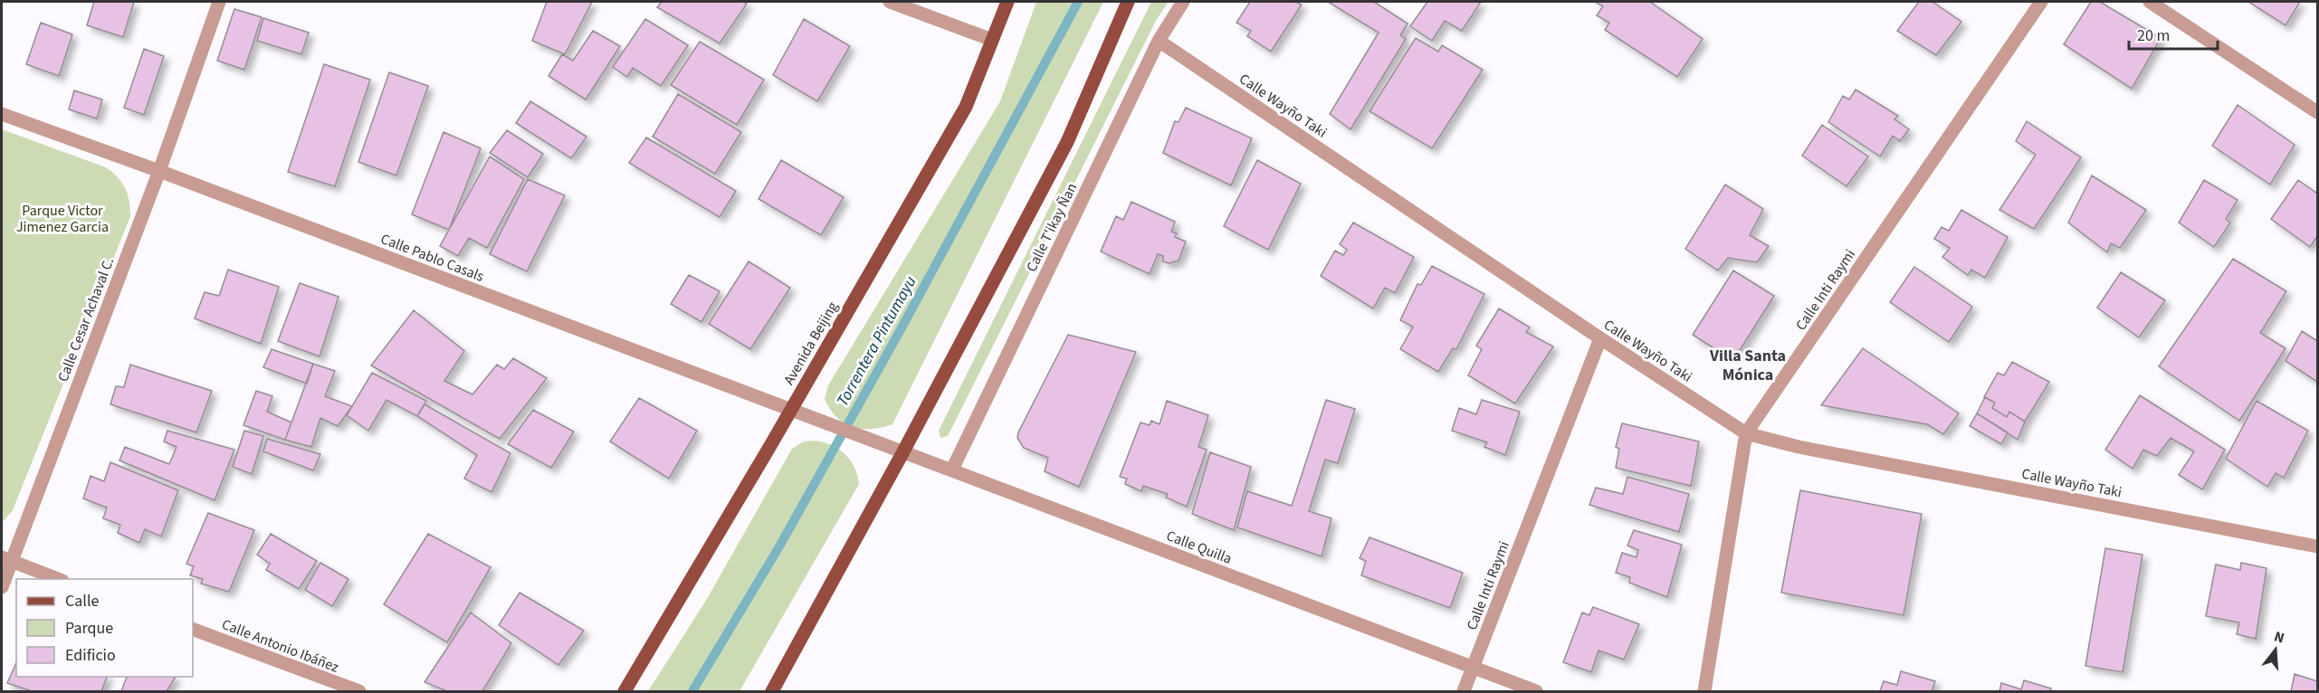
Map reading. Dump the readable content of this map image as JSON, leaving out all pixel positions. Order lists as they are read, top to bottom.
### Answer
{
  "streets": {
    "main road": ["Avenida Beijing"],
    "street": [
      "Calle Wayño Taki",
      "Calle T'ikay Ñan",
      "Calle Pablo Casals",
      "Calle Inti Raymi",
      "Calle Cesar Achaval C.",
      "Calle Quilla",
      "Calle Antonio Ibáñez"
    ]
  },
  "crossings": [
    ["Calle Wayño Taki", "Calle T'ikay Ñan"],
    ["Calle Wayño Taki", "Calle Inti Raymi"],
    ["Calle T'ikay Ñan", "Calle Quilla"],
    ["Calle Pablo Casals", "Calle Cesar Achaval C."],
    ["Calle Pablo Casals", "Avenida Beijing"],
    ["Calle Pablo Casals", "Calle Quilla"],
    ["Calle Inti Raymi", "Calle Quilla"]
  ],
  "districts": ["Villa Santa Mónica"],
  "water": ["Torrentera Pintumayu"],
  "parks": ["Parque Victor Jimenez Garcia"],
  "legend": ["Calle", "Parque", "Edificio"],
  "scale_bar": "20 m",
  "north": "top"
}
